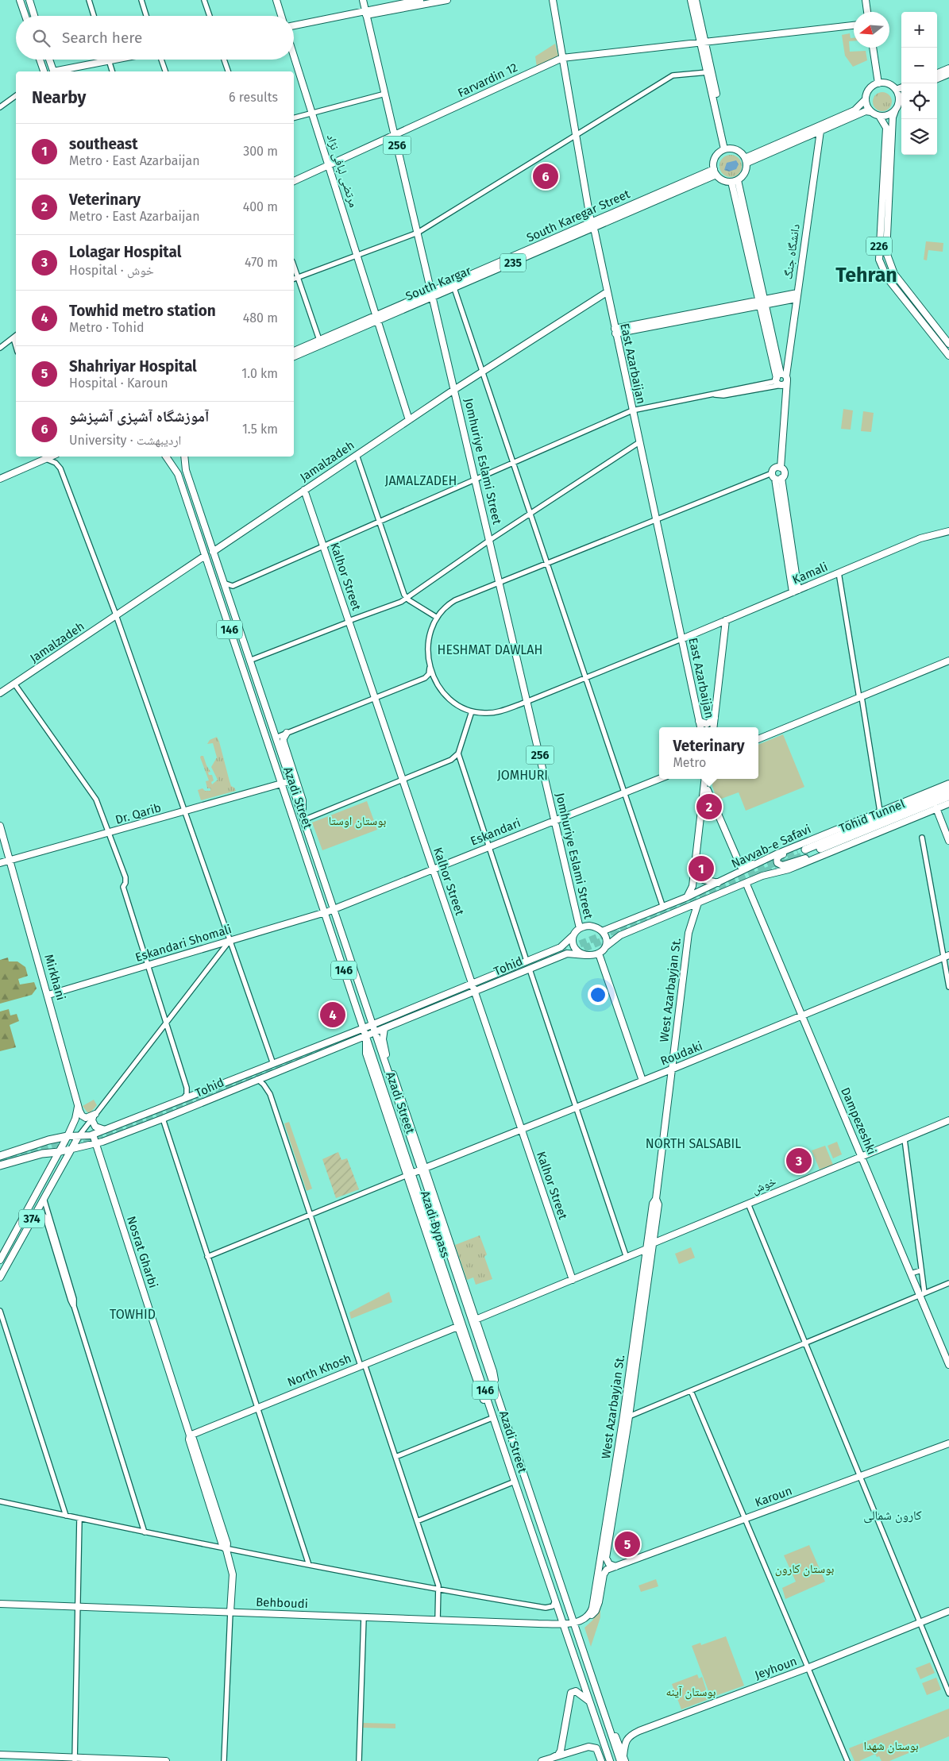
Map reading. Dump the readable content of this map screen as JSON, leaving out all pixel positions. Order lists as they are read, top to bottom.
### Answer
{
  "streets": {
    "highway": ["Tohid Tunnel"],
    "main road": [
      "Farvardin 12",
      "256",
      "مرتضی لبافی نژاد",
      "South Karegar Street",
      "226",
      "دانشگاه جنگ",
      "235",
      "South Kargar",
      "East Azarbaijan",
      "Jamalzadeh",
      "Jomhuriye Eslami Street",
      "Kamali",
      "Kalhor Street",
      "146",
      "Azadi Street",
      "Dr. Qarib",
      "Eskandari",
      "Navvab-e Safavi",
      "Eskandari Shomali",
      "Tohid",
      "Mirkhani",
      "West Azarbayjan St.",
      "Roudaki",
      "Dampezeshki",
      "خوش",
      "374",
      "Azadi Bypass",
      "Nosrat Gharbi",
      "North Khosh",
      "Karoun",
      "Behboudi",
      "Jeyhoun"
    ]
  },
  "crossings": [
    ["Farvardin 12", "مرتضی لبافی نژاد"],
    ["Farvardin 12", "East Azarbaijan"],
    ["Farvardin 12", "Jomhuriye Eslami Street"],
    ["مرتضی لبافی نژاد", "235"],
    ["مرتضی لبافی نژاد", "South Kargar"],
    ["مرتضی لبافی نژاد", "Jamalzadeh"],
    ["South Karegar Street", "South Kargar"],
    ["South Karegar Street", "East Azarbaijan"],
    ["South Karegar Street", "Jomhuriye Eslami Street"],
    ["235", "South Kargar"],
    ["South Kargar", "East Azarbaijan"],
    ["South Kargar", "Jomhuriye Eslami Street"],
    ["East Azarbaijan", "Jamalzadeh"],
    ["East Azarbaijan", "Kamali"],
    ["Jamalzadeh", "Jomhuriye Eslami Street"],
    ["Jamalzadeh", "Kalhor Street"],
    ["Jamalzadeh", "Azadi Street"],
    ["Jomhuriye Eslami Street", "Eskandari"],
    ["Jomhuriye Eslami Street", "Navvab-e Safavi"],
    ["Jomhuriye Eslami Street", "Tohid"],
    ["Kalhor Street", "Eskandari"],
    ["Kalhor Street", "Tohid"],
    ["Kalhor Street", "Roudaki"],
    ["Azadi Street", "Dr. Qarib"],
    ["Azadi Street", "Eskandari"],
    ["Azadi Street", "Eskandari Shomali"],
    ["Azadi Street", "Tohid"],
    ["Azadi Street", "Roudaki"],
    ["Azadi Street", "Azadi Bypass"],
    ["Azadi Street", "Behboudi"],
    ["Azadi Street", "Jeyhoun"],
    ["Dr. Qarib", "Mirkhani"],
    ["Tohid Tunnel", "Navvab-e Safavi"],
    ["Eskandari", "Eskandari Shomali"],
    ["Navvab-e Safavi", "Tohid"],
    ["Navvab-e Safavi", "West Azarbayjan St."],
    ["Eskandari Shomali", "Mirkhani"],
    ["Tohid", "374"],
    ["Tohid", "Azadi Bypass"],
    ["Tohid", "Nosrat Gharbi"],
    ["West Azarbayjan St.", "Roudaki"],
    ["West Azarbayjan St.", "خوش"],
    ["West Azarbayjan St.", "Karoun"],
    ["Roudaki", "Dampezeshki"],
    ["Roudaki", "Azadi Bypass"],
    ["Dampezeshki", "خوش"],
    ["Azadi Bypass", "North Khosh"],
    ["Nosrat Gharbi", "North Khosh"],
    ["Nosrat Gharbi", "Behboudi"]
  ],
  "districts": [
    "Tehran",
    "JAMALZADEH",
    "HESHMAT DAWLAH",
    "JOMHURI",
    "NORTH SALSABIL",
    "TOWHID",
    "کارون شمالی"
  ],
  "parks": [
    "بوستان اوستا",
    "بوستان کارون",
    "بوستان آینه",
    "بوستان شهدا"
  ],
  "north": "left",
  "page": {
    "map_buttons": ["+", "−"],
    "search": "Search here",
    "heading": ["Nearby", "6 results"],
    "list": [
      {
        "mark": "1",
        "name": "southeast",
        "note": "Metro · East Azarbaijan",
        "value": "300 m"
      },
      {
        "mark": "2",
        "name": "Veterinary",
        "note": "Metro · East Azarbaijan",
        "value": "400 m"
      },
      {
        "mark": "3",
        "name": "Lolagar Hospital",
        "note": "Hospital · خوش",
        "value": "470 m"
      },
      {
        "mark": "4",
        "name": "Towhid metro station",
        "note": "Metro · Tohid",
        "value": "480 m"
      },
      {
        "mark": "5",
        "name": "Shahriyar Hospital",
        "note": "Hospital · Karoun",
        "value": "1.0 km"
      },
      {
        "mark": "6",
        "name": "آموزشگاه آشپزی آشپزشو",
        "note": "University · اردیبهشت",
        "value": "1.5 km"
      }
    ],
    "pins": [
      "6",
      "2",
      "1",
      "4",
      "3",
      "5"
    ],
    "popup": ["Veterinary", "Metro"]
  }
}
